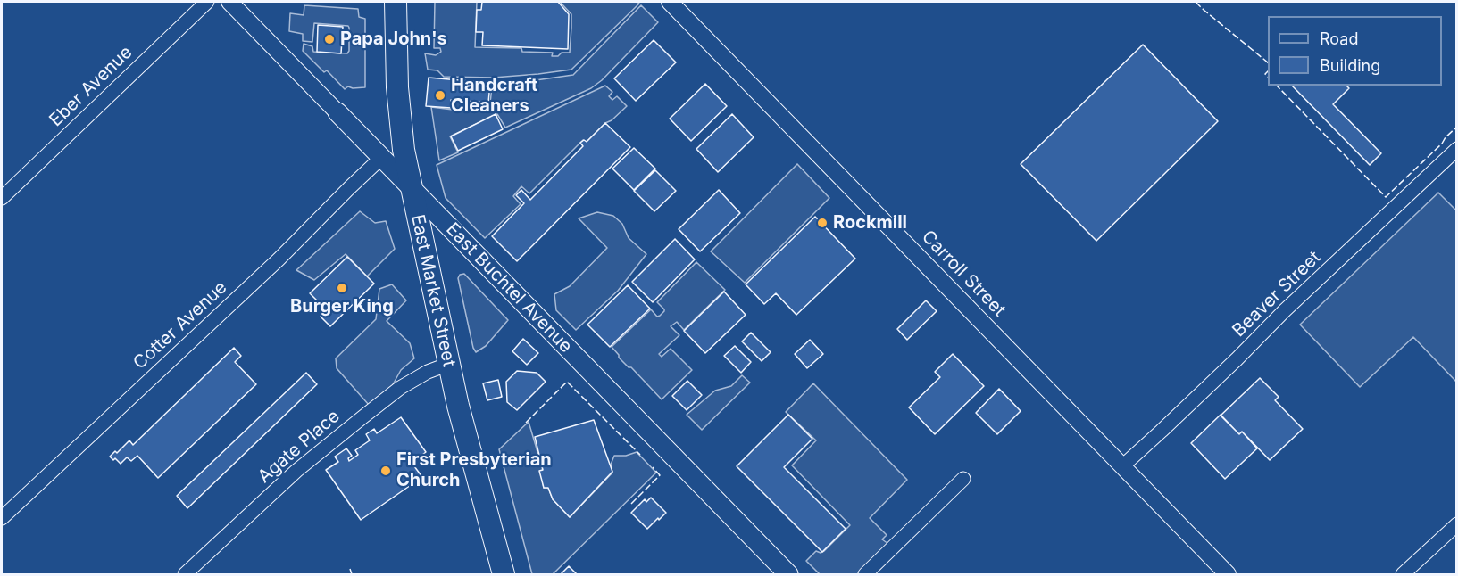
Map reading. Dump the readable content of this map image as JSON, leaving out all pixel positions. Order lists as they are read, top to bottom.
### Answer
{
  "streets": {
    "main road": ["East Buchtel Avenue", "East Market Street"],
    "street": [
      "Eber Avenue",
      "Carroll Street",
      "Beaver Street",
      "Cotter Avenue",
      "Agate Place"
    ]
  },
  "crossings": [
    ["Carroll Street", "Beaver Street"],
    ["East Buchtel Avenue", "East Market Street"],
    ["East Buchtel Avenue", "Cotter Avenue"],
    ["East Market Street", "Agate Place"]
  ],
  "places": [
    "Papa John's",
    "Handcraft Cleaners",
    "Rockmill",
    "Burger King",
    "First Presbyterian Church"
  ],
  "legend": ["Road", "Building"]
}
